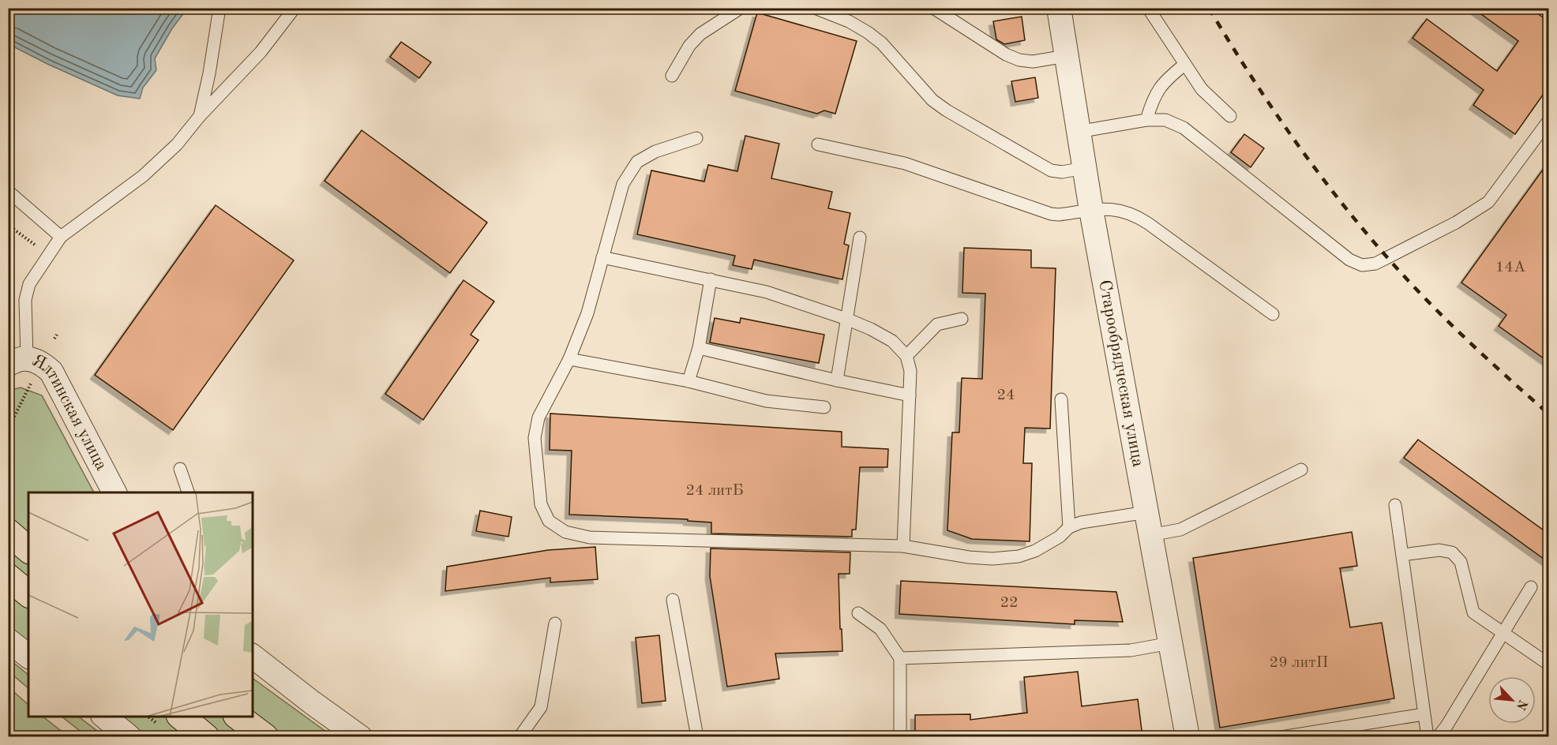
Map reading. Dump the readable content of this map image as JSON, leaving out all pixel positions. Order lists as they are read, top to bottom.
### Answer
{
  "streets": {
    "street": ["Старообрядческая улица", "Ялтинская улица"]
  },
  "house_numbers": [
    "14А",
    "24",
    "24 литБ",
    "22",
    "29 литП"
  ],
  "north": "bottom right"
}
